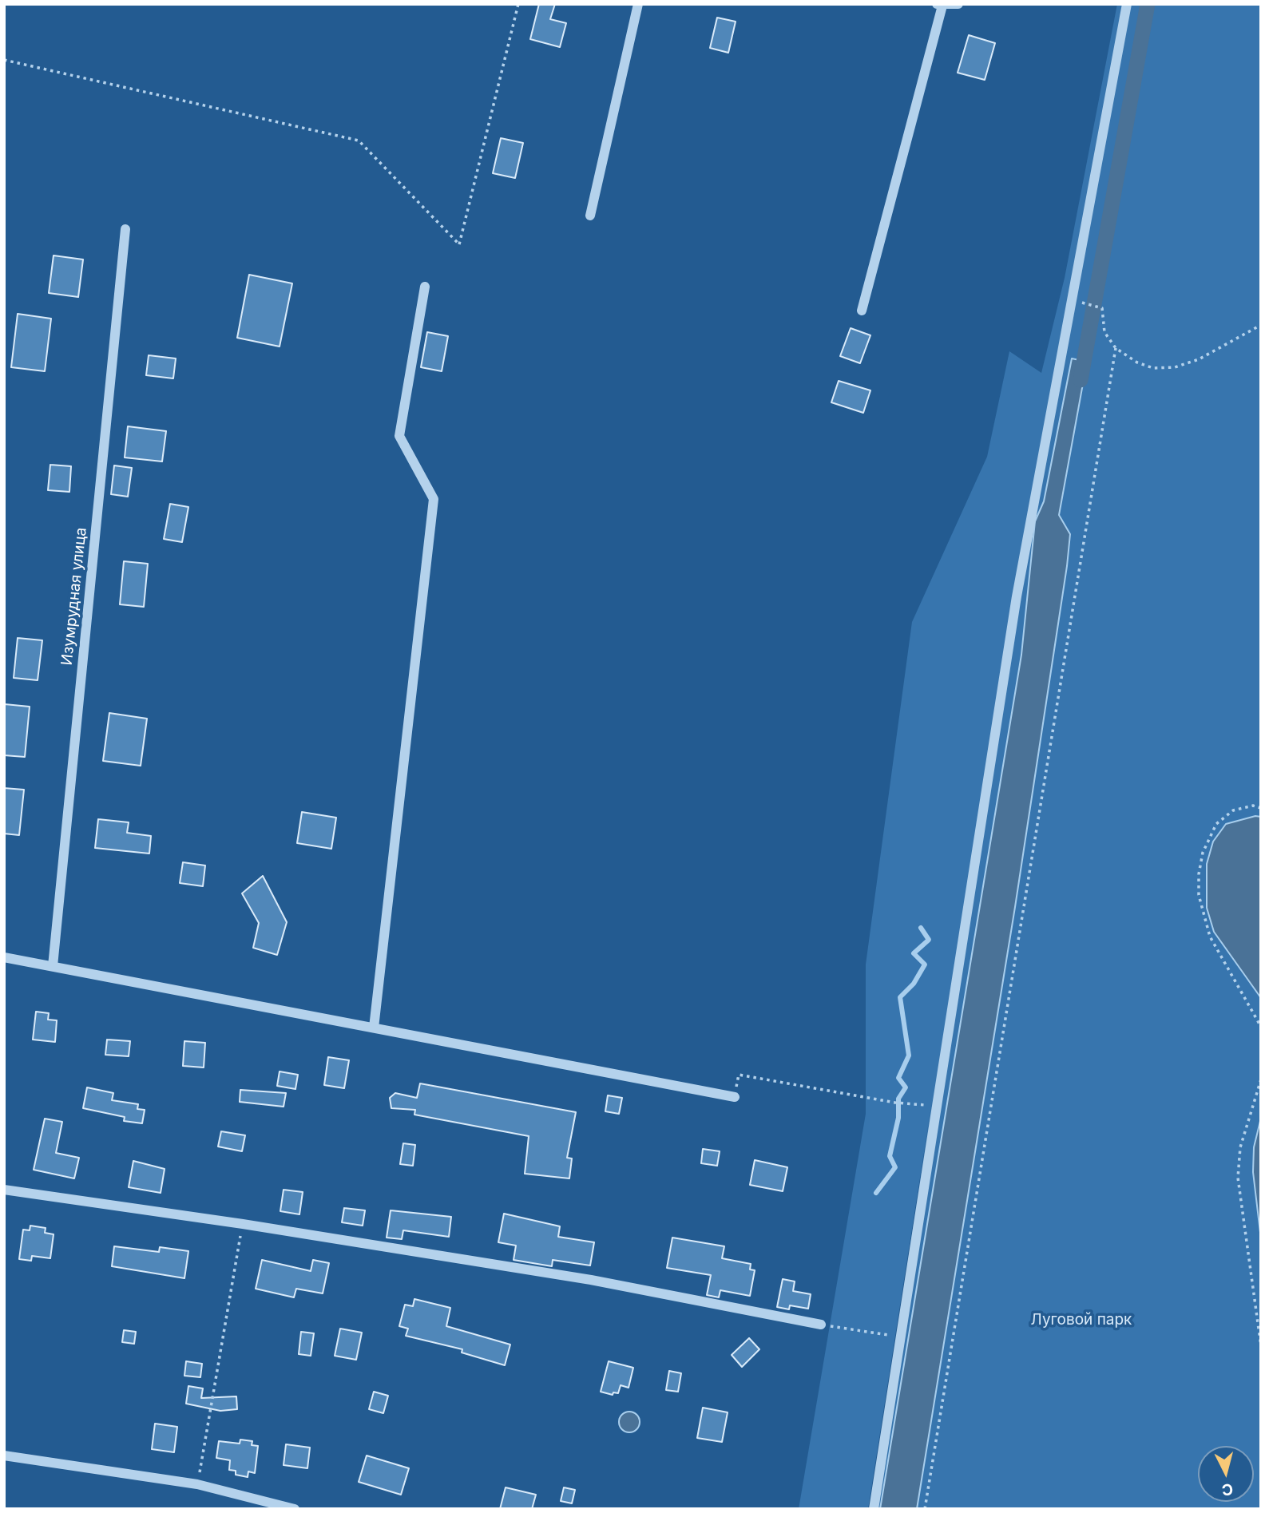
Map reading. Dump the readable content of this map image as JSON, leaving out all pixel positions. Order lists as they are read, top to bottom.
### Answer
{
  "streets": {
    "street": ["Изумрудная улица"]
  },
  "parks": ["Луговой парк"],
  "north": "bottom"
}
